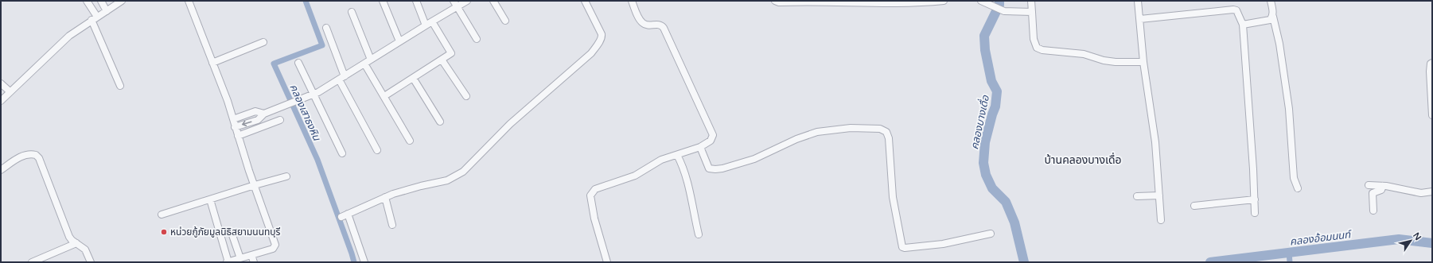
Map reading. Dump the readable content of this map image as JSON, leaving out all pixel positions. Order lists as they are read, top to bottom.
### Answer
{
  "districts": ["บ้านคลองบางเดื่อ"],
  "water": ["คลองเสาธงหิน", "คลองบางเดื่อ", "คลองอ้อมนนท์"],
  "places": ["หน่วยกู้ภัยมูลนิธิสยามนนทบุรี"],
  "north": "top right"
}
